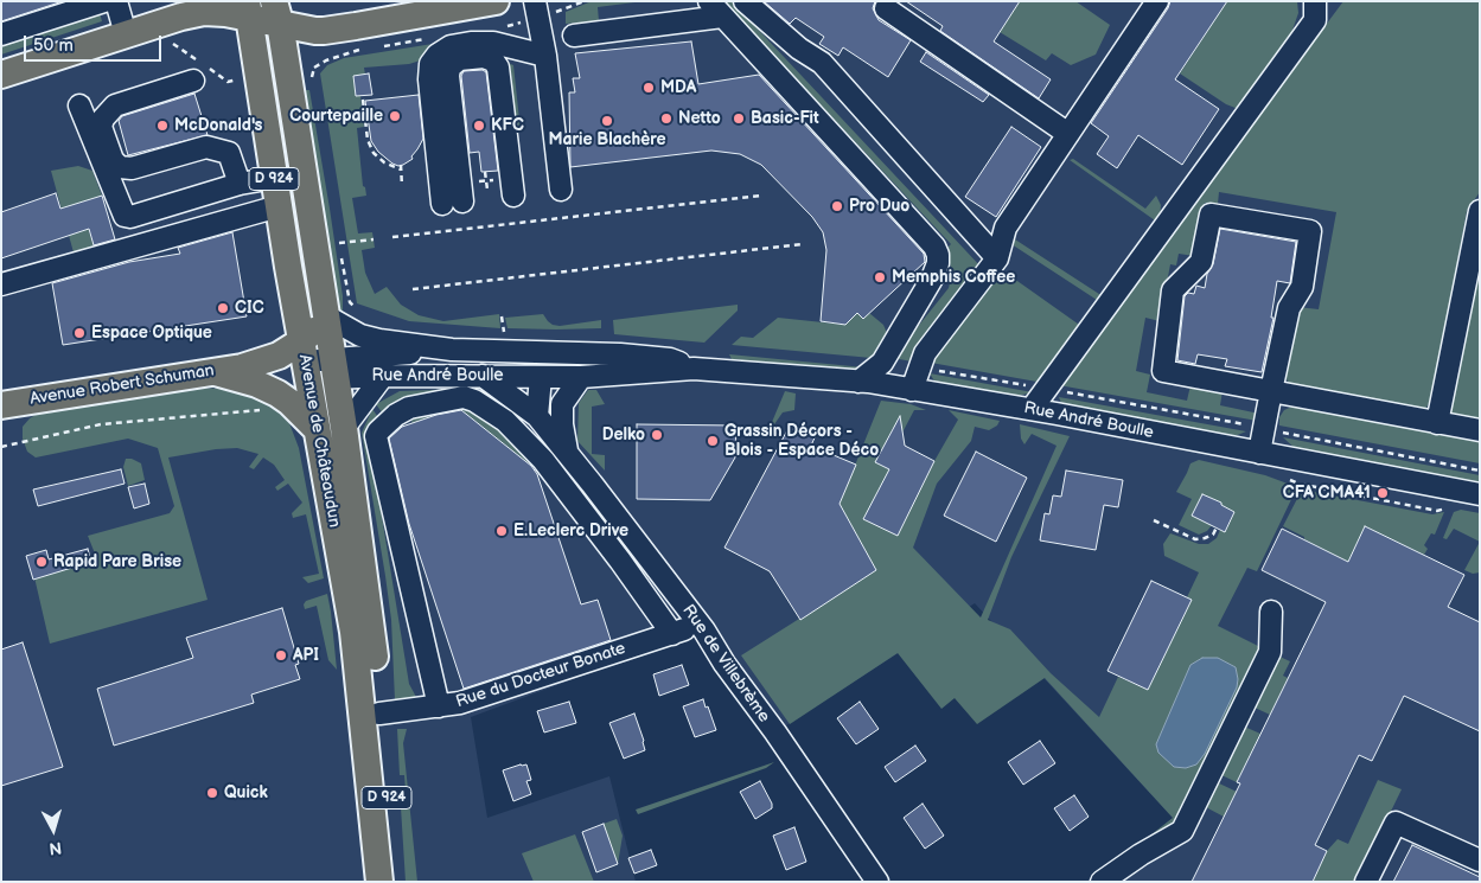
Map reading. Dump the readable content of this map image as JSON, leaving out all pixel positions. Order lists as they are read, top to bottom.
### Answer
{
  "streets": {
    "main road": ["D 924", "Avenue Robert Schuman", "Avenue de Châteaudun"],
    "street": ["Rue André Boulle", "Rue de Villebrème", "Rue du Docteur Bonate"]
  },
  "crossings": [
    ["Rue André Boulle", "Avenue Robert Schuman"],
    ["Rue André Boulle", "Avenue de Châteaudun"],
    ["Rue André Boulle", "Rue de Villebrème"],
    ["Avenue Robert Schuman", "Avenue de Châteaudun"],
    ["Avenue de Châteaudun", "Rue du Docteur Bonate"],
    ["Rue de Villebrème", "Rue du Docteur Bonate"]
  ],
  "places": [
    "MDA",
    "Courtepaille",
    "Netto",
    "Basic-Fit",
    "Marie Blachère",
    "McDonald's",
    "KFC",
    "Pro Duo",
    "Memphis Coffee",
    "CIC",
    "Espace Optique",
    "Delko",
    "Grassin Décors - Blois - Espace Déco",
    "CFA CMA41",
    "E.Leclerc Drive",
    "Rapid Pare Brise",
    "API",
    "Quick"
  ],
  "scale_bar": "50 m",
  "north": "bottom"
}
